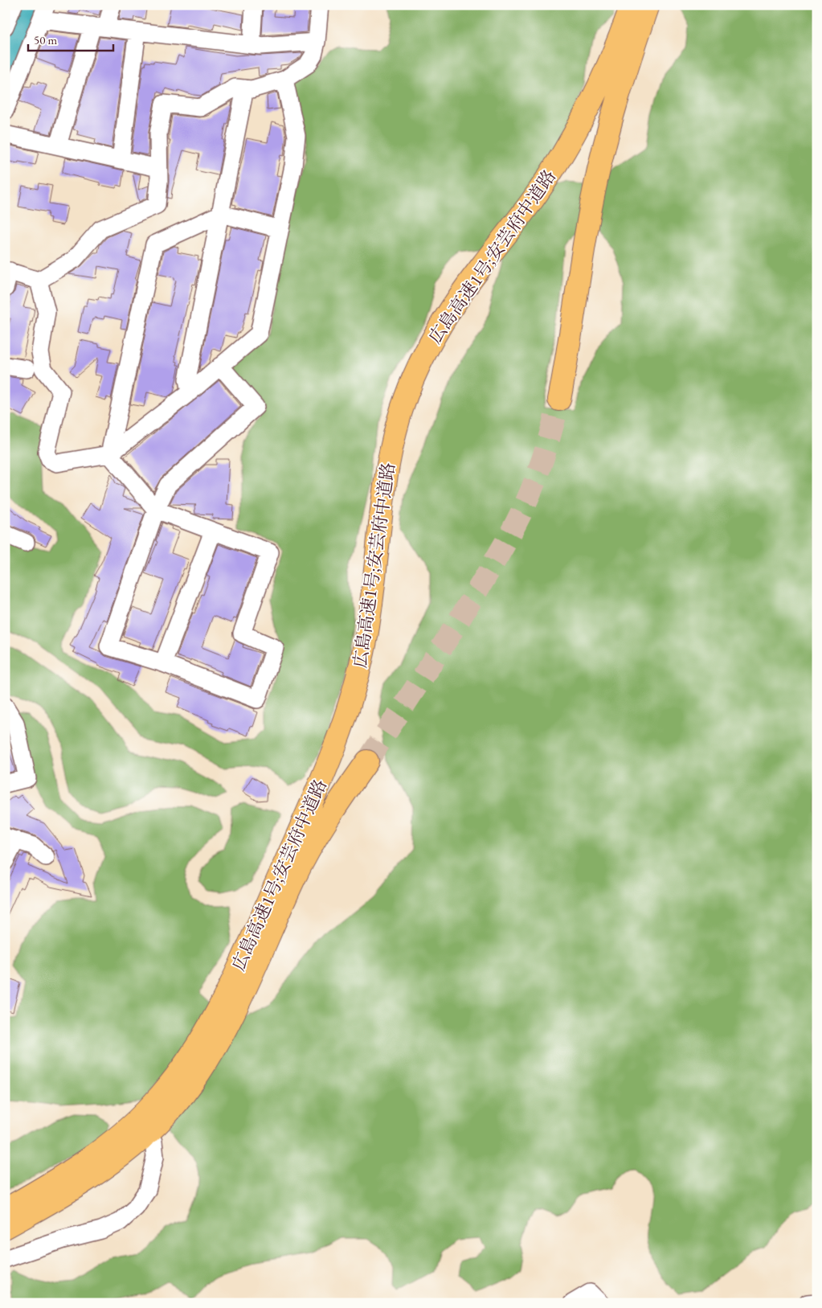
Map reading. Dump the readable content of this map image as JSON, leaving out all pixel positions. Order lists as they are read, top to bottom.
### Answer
{
  "streets": {
    "highway": ["広島高速1号;安芸府中道路"]
  },
  "scale_bar": "50 m"
}
